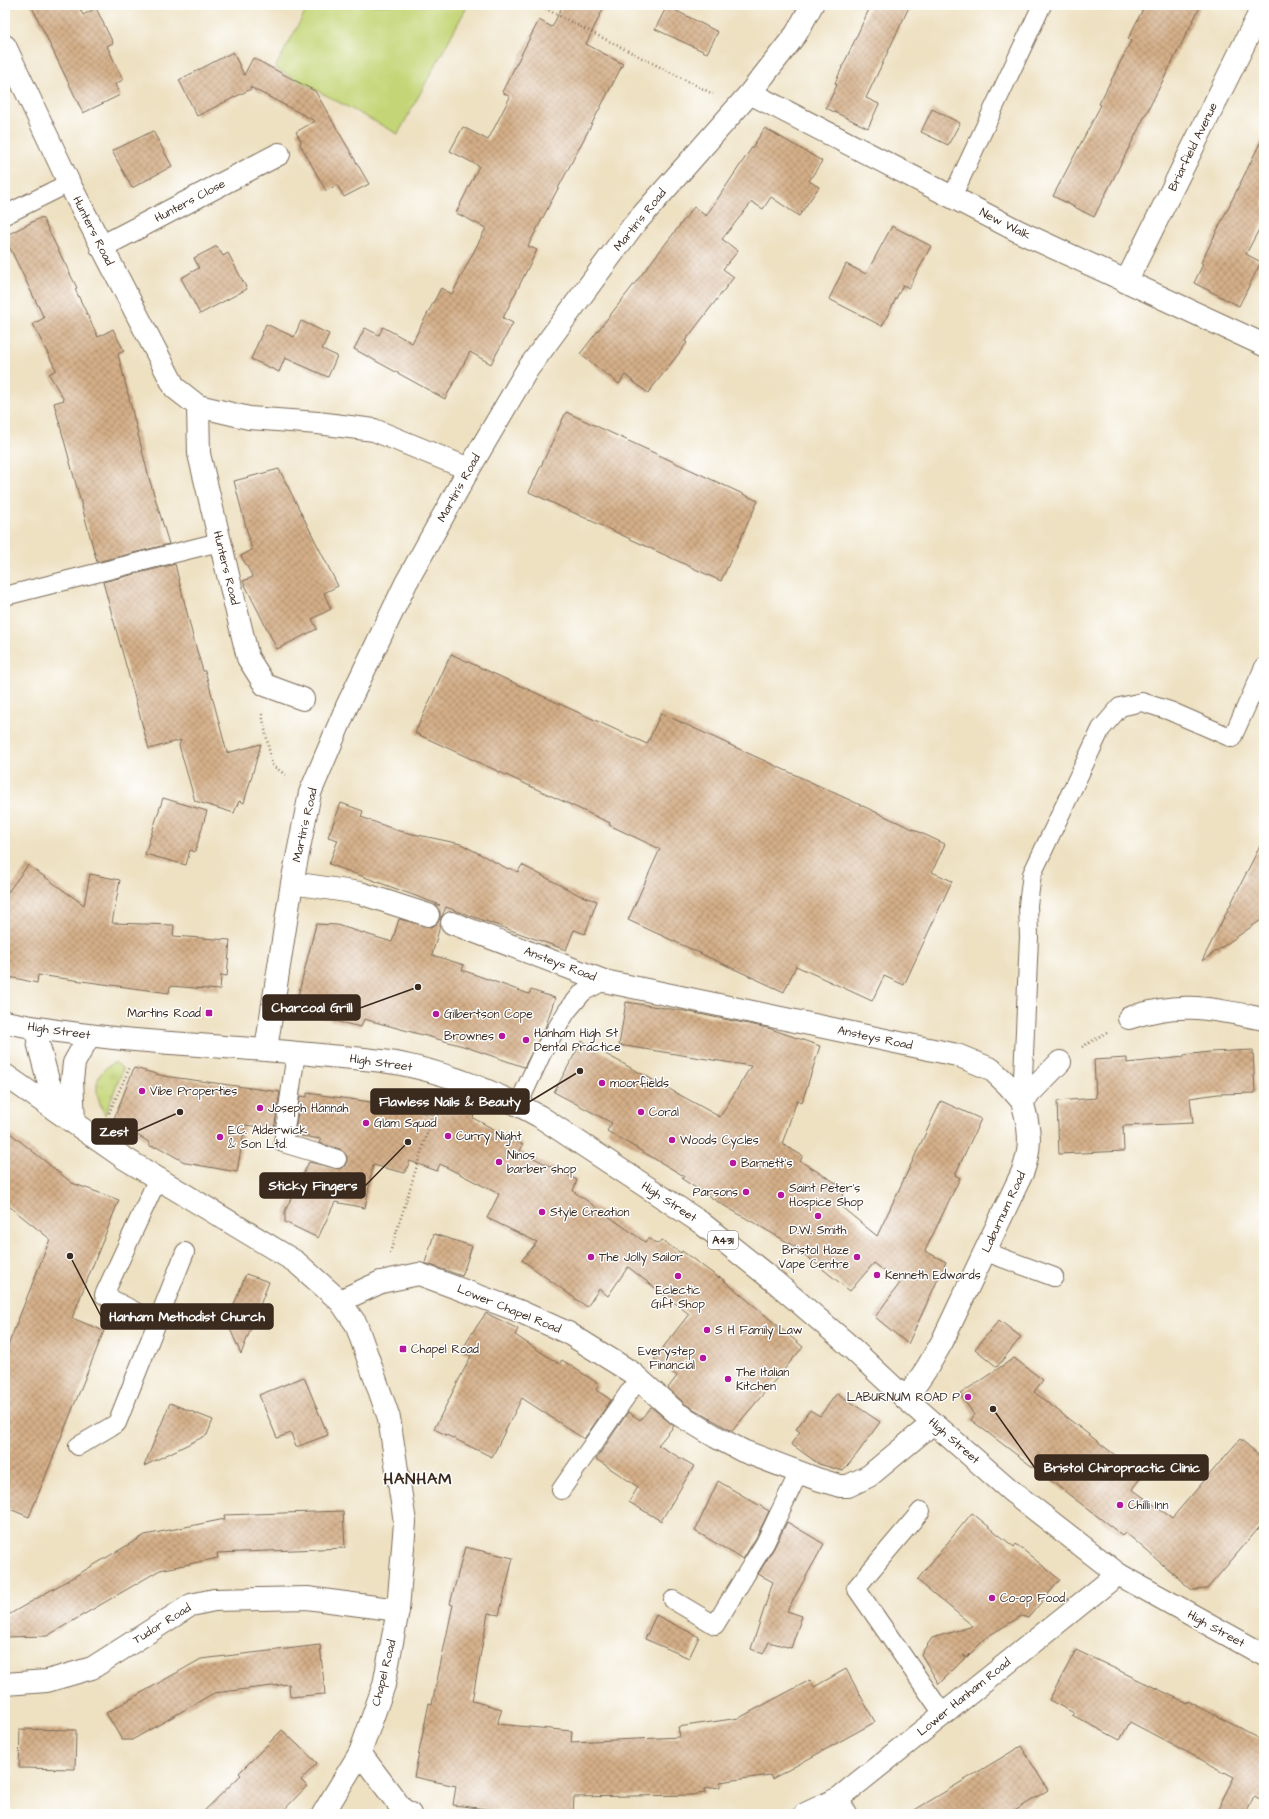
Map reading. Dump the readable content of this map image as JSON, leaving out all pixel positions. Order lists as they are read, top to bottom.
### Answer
{
  "streets": {
    "street": [
      "Briarfield Avenue",
      "Hunters Close",
      "Martin's Road",
      "New Walk",
      "Hunters Road",
      "Ansteys Road",
      "High Street",
      "Laburnum Road",
      "A431",
      "Lower Chapel Road",
      "Tudor Road",
      "Chapel Road",
      "Lower Hanham Road"
    ]
  },
  "crossings": [
    ["Briarfield Avenue", "New Walk"],
    ["Hunters Close", "Hunters Road"],
    ["Martin's Road", "New Walk"],
    ["Martin's Road", "Hunters Road"],
    ["Martin's Road", "High Street"],
    ["Ansteys Road", "Laburnum Road"],
    ["High Street", "Laburnum Road"],
    ["High Street", "Lower Chapel Road"],
    ["High Street", "Chapel Road"],
    ["High Street", "Lower Hanham Road"],
    ["Lower Chapel Road", "Chapel Road"],
    ["Tudor Road", "Chapel Road"]
  ],
  "districts": ["HANHAM"],
  "places": {
    "other": [
      "Charcoal Grill",
      "Gilbertson Cope",
      "Brownes",
      "Hanham High St Dental Practice",
      "Flawless Nails & Beauty",
      "moorfields",
      "Vibe Properties",
      "Joseph Hannah",
      "Zest",
      "Coral",
      "Glam Squad",
      "Curry Night",
      "E.C. Alderwick & Son Ltd.",
      "Woods Cycles",
      "Sticky Fingers",
      "Ninos barber shop",
      "Barnett's",
      "Parsons",
      "Saint Peter's Hospice Shop",
      "Style Creation",
      "D.W. Smith",
      "Hanham Methodist Church",
      "The Jolly Sailor",
      "Bristol Haze Vape Centre",
      "Kenneth Edwards",
      "Eclectic Gift Shop",
      "S H Family Law",
      "Everystep Financial",
      "The Italian Kitchen",
      "LABURNUM ROAD P",
      "Bristol Chiropractic Clinic",
      "Chilli Inn",
      "Co-op Food"
    ],
    "transit": ["Martins Road", "Chapel Road"]
  }
}
